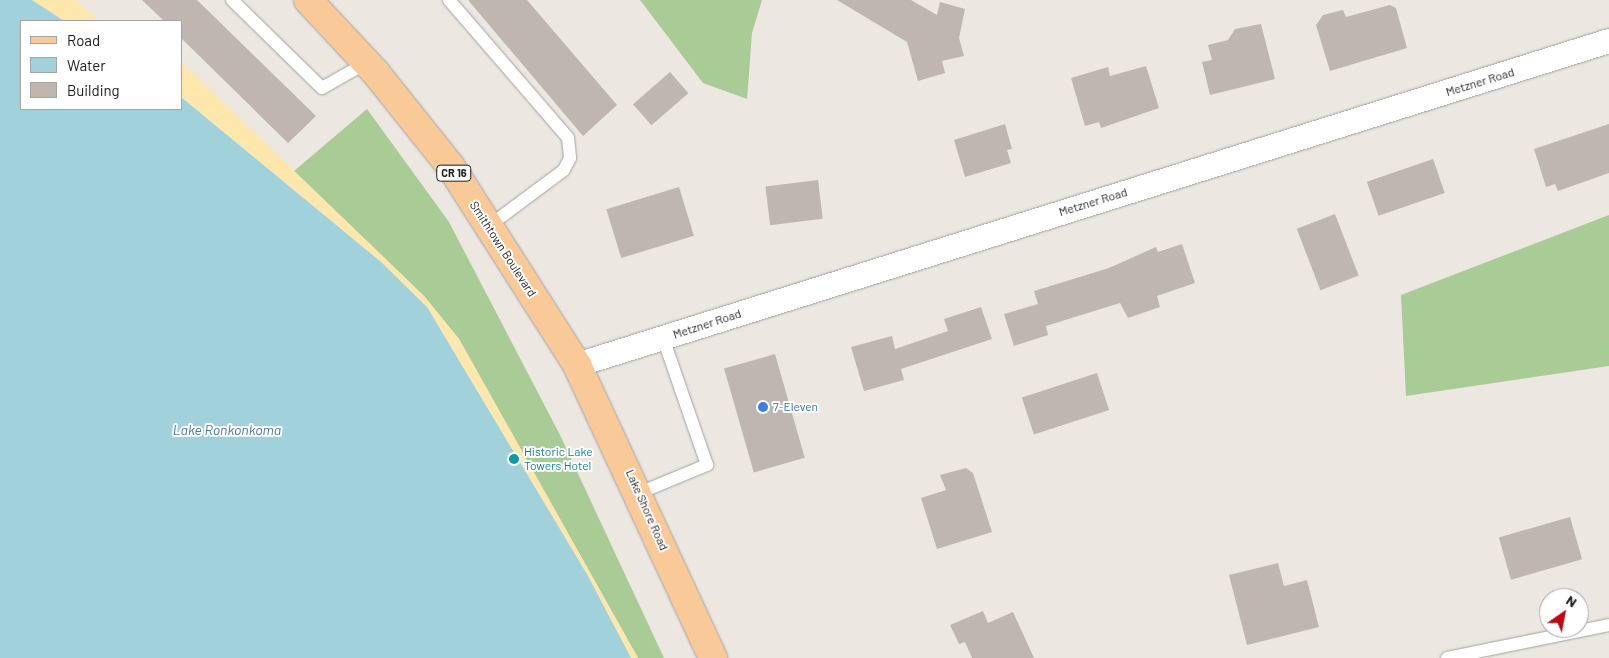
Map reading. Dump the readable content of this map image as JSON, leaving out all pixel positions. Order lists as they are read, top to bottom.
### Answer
{
  "streets": {
    "main road": ["CR 16", "Smithtown Boulevard", "Lake Shore Road"],
    "street": ["Metzner Road"]
  },
  "crossings": [
    ["Metzner Road", "Smithtown Boulevard"],
    ["Metzner Road", "Lake Shore Road"],
    ["Smithtown Boulevard", "Lake Shore Road"]
  ],
  "water": ["Lake Ronkonkoma"],
  "places": ["7-Eleven", "Historic Lake Towers Hotel"],
  "legend": ["Road", "Water", "Building"],
  "north": "top right"
}
